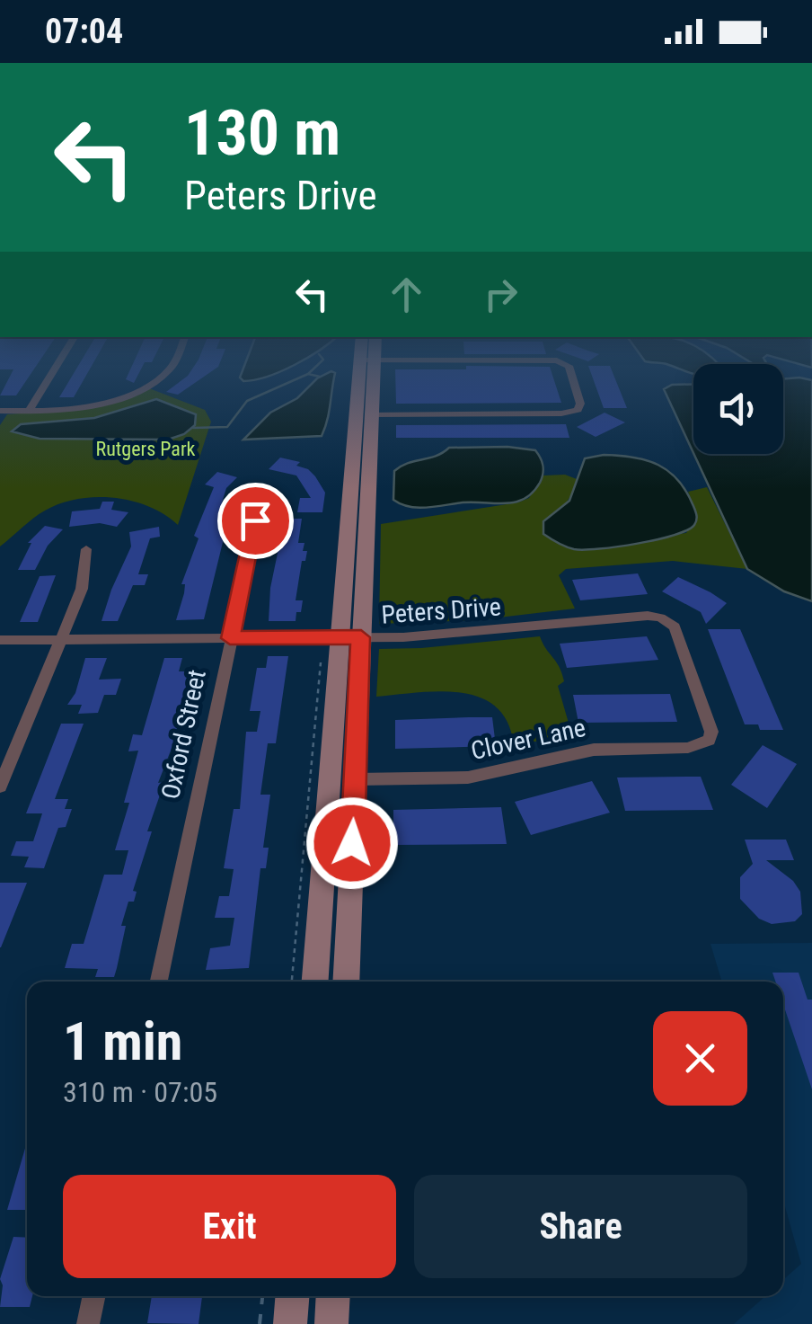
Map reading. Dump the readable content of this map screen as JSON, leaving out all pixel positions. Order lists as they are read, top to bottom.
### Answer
{
  "streets": {
    "street": ["Peters Drive", "Oxford Street", "Clover Lane"]
  },
  "crossings": [
    ["Peters Drive", "Oxford Street"],
    ["Peters Drive", "Clover Lane"]
  ],
  "parks": ["Rutgers Park"],
  "page": {
    "status": "07:04",
    "turn": ["130 m", "Peters Drive"],
    "heading": ["1 min", "310 m · 07:05"],
    "buttons": ["Exit", "Share"]
  }
}
